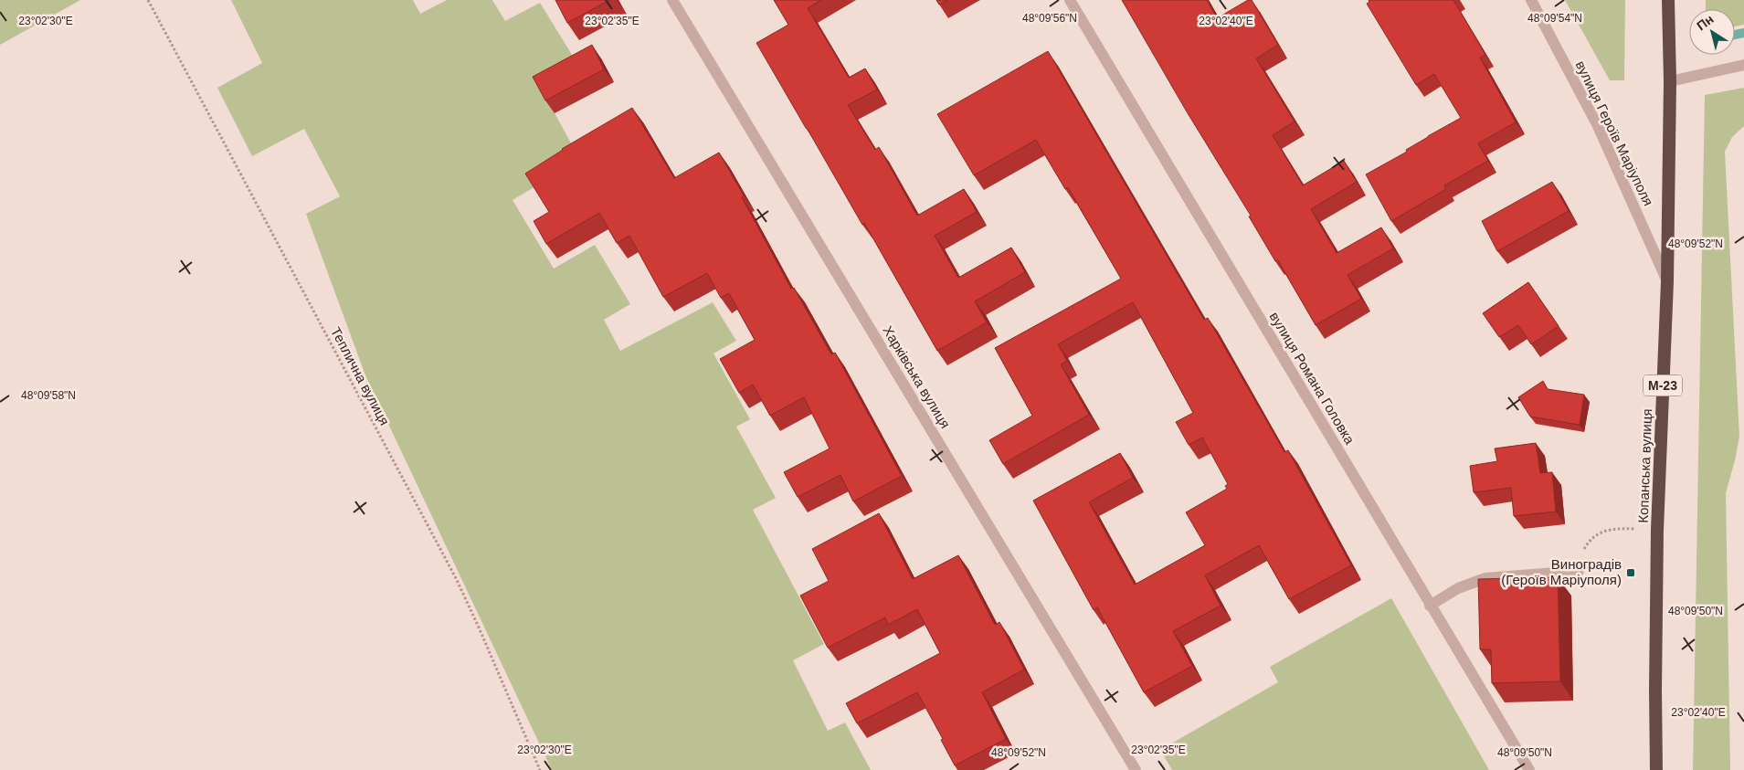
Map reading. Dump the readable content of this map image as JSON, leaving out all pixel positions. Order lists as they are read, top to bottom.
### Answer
{
  "streets": {
    "highway": ["М-23", "Копанська вулиця"],
    "street": ["вулиця Героїв Маріуполя", "Харківська вулиця", "вулиця Романа Головка"],
    "path": ["Теплична вулиця"]
  },
  "crossings": [
    ["вулиця Героїв Маріуполя", "Копанська вулиця"]
  ],
  "places": {
    "transit": ["Виноградів (Героїв Маріуполя)"]
  },
  "north": "top left",
  "coordinates": [
    "48°09'56\"N",
    "48°09'54\"N",
    "23°02'35\"E",
    "23°02'40\"E",
    "23°02'30\"E",
    "48°09'52\"N",
    "48°09'58\"N",
    "48°09'50\"N"
  ]
}
